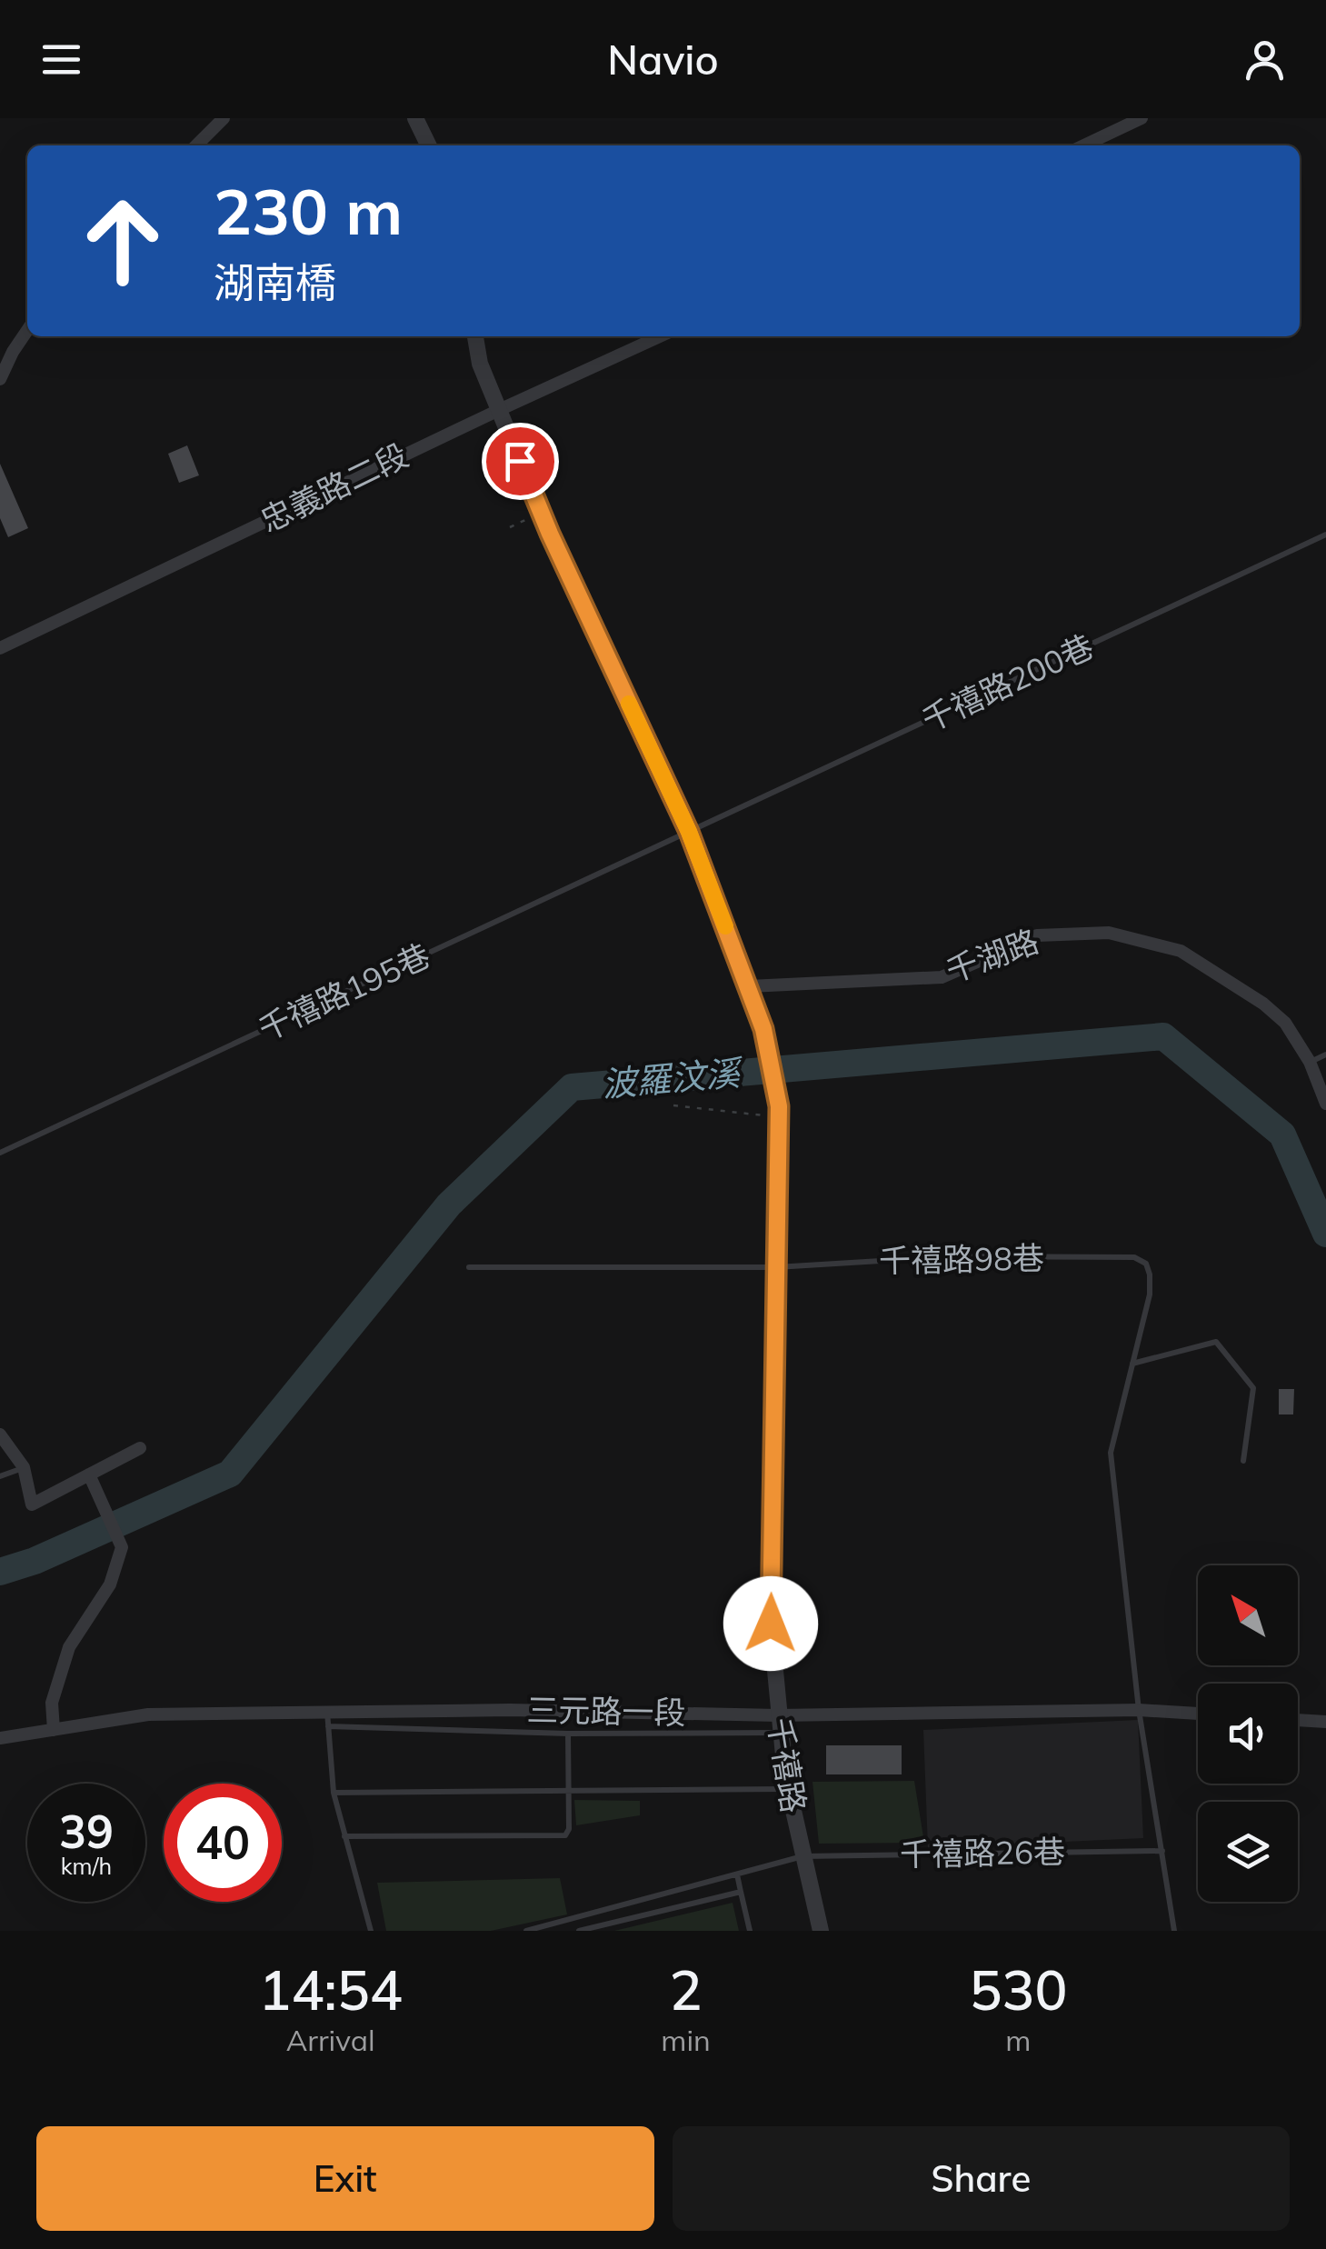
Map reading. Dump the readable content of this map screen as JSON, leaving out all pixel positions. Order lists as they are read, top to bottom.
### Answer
{
  "streets": {
    "street": [
      "忠義路二段",
      "千湖路",
      "三元路一段",
      "千禧路"
    ],
    "lane": [
      "千禧路200巷",
      "千禧路195巷",
      "千禧路98巷",
      "千禧路26巷"
    ]
  },
  "crossings": [
    ["千禧路200巷", "千禧路195巷"],
    ["千湖路", "千禧路"],
    ["千禧路98巷", "千禧路"],
    ["三元路一段", "千禧路"],
    ["千禧路", "千禧路26巷"]
  ],
  "water": ["波羅汶溪"],
  "north": "top left",
  "page": {
    "header": "Navio",
    "turn": ["230 m", "湖南橋"],
    "speed": "39 km/h",
    "limit": "40",
    "eta": [
      "14:54",
      "Arrival",
      "2",
      "min",
      "530",
      "m"
    ],
    "buttons": ["Exit", "Share"]
  }
}
